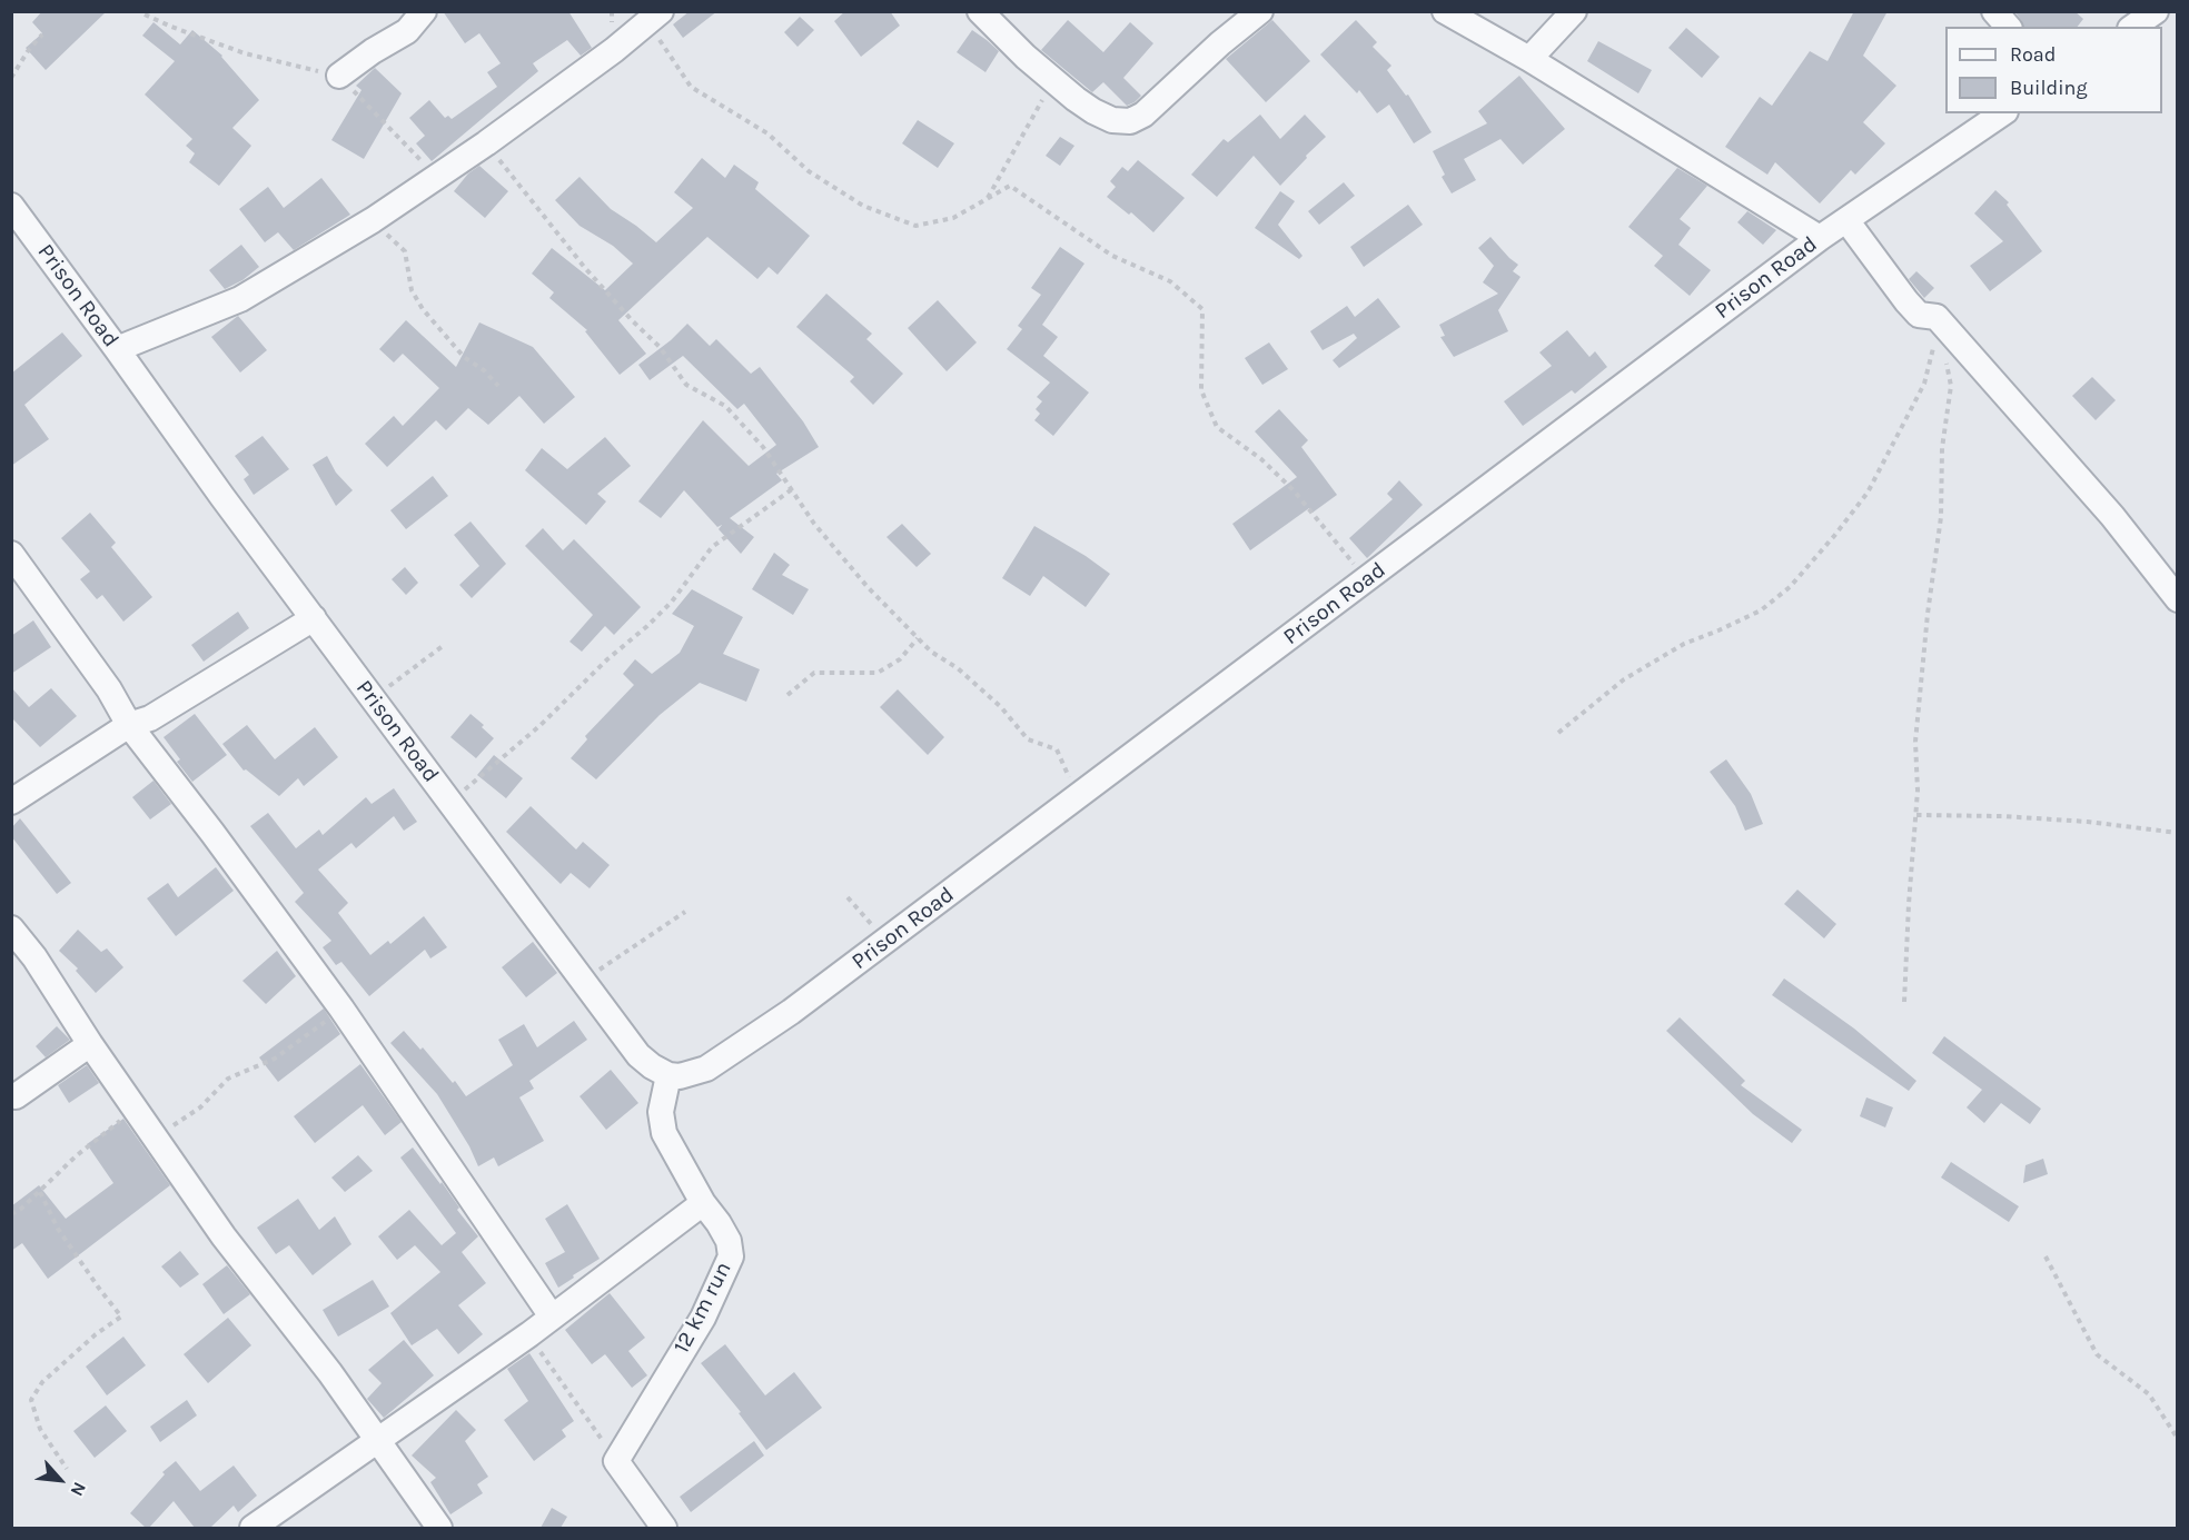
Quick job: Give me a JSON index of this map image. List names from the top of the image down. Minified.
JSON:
{"streets":{"street":["Prison Road","12 km run"]},"crossings":[["Prison Road","12 km run"]],"legend":["Road","Building"],"north":"bottom right"}
